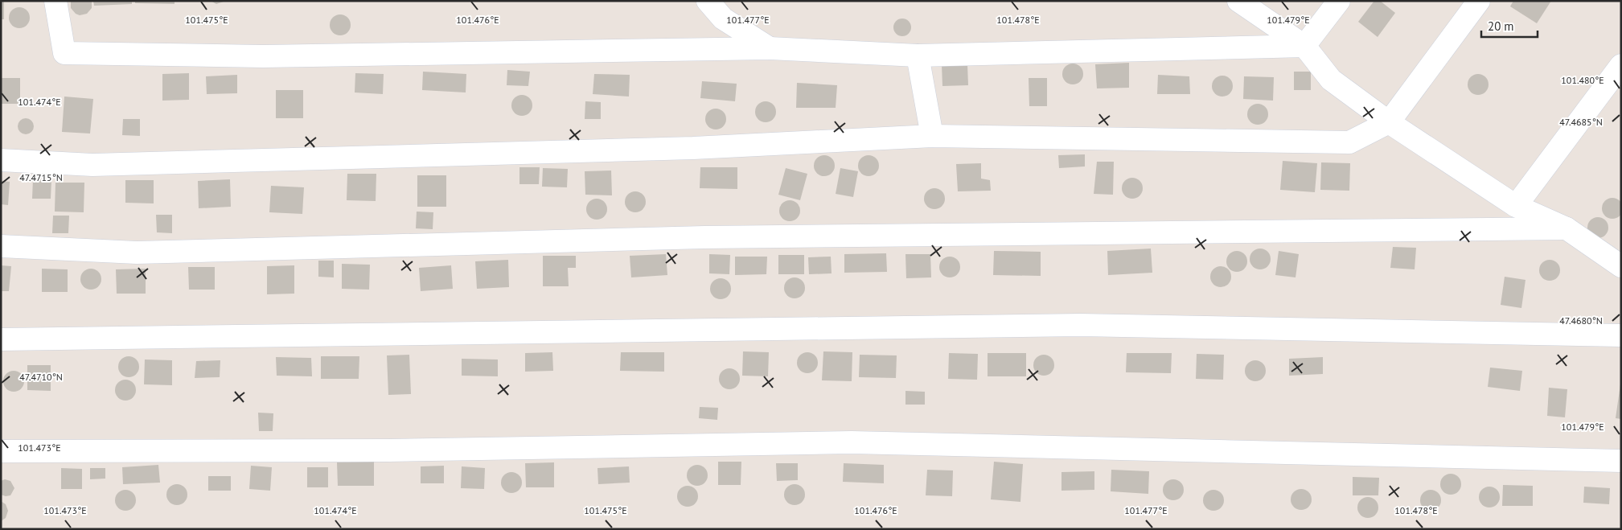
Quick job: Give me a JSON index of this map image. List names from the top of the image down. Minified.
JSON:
{"scale_bar":"20 m","coordinates":["101.475°E","101.476°E","101.477°E","101.478°E","101.479°E","101.480°E","101.474°E","47.4685°N","47.4715°N","47.4680°N","47.4710°N","101.473°E"]}
